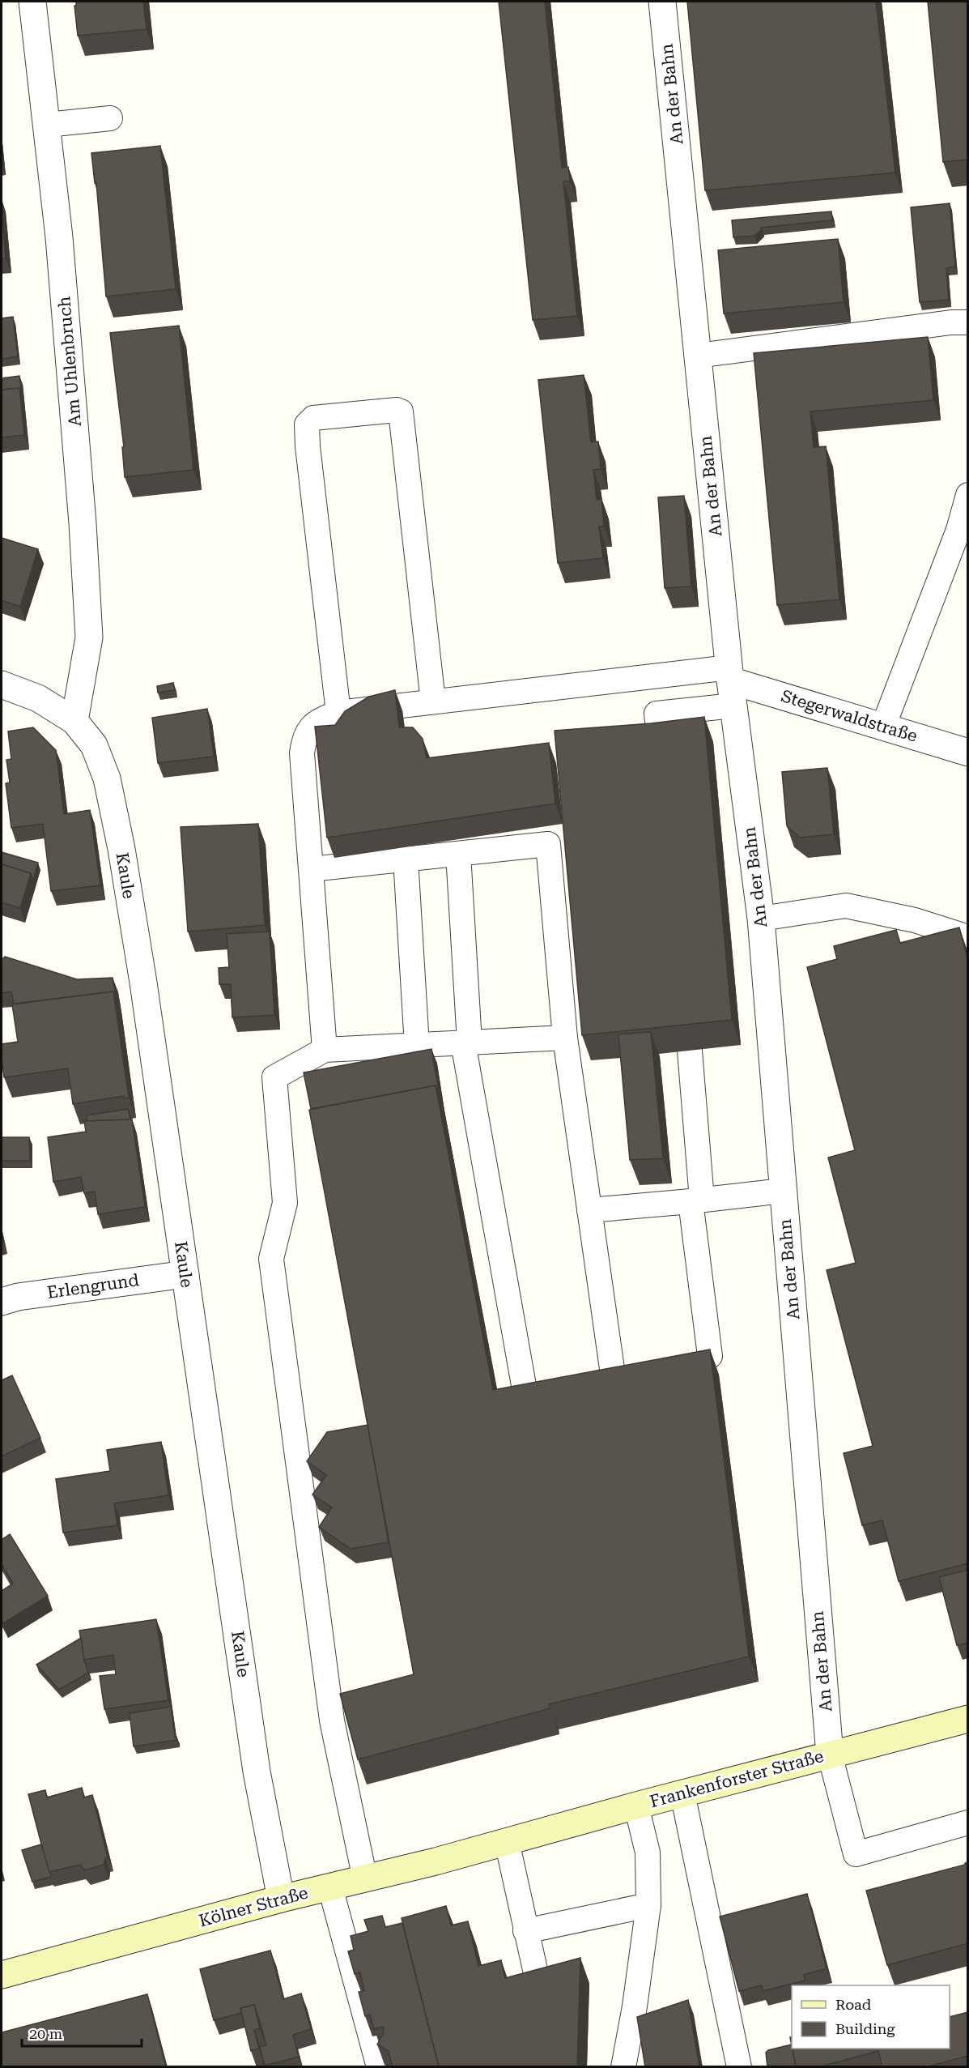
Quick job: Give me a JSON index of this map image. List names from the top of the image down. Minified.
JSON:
{"streets":{"main road":["Frankenforster Straße","Kölner Straße"],"street":["An der Bahn","Am Uhlenbruch","Stegerwaldstraße","Kaule","Erlengrund"]},"crossings":[["An der Bahn","Stegerwaldstraße"],["An der Bahn","Frankenforster Straße"],["Am Uhlenbruch","Kaule"],["Kaule","Erlengrund"],["Kaule","Kölner Straße"],["Frankenforster Straße","Kölner Straße"]],"legend":["Road","Building"],"scale_bar":"20 m"}
